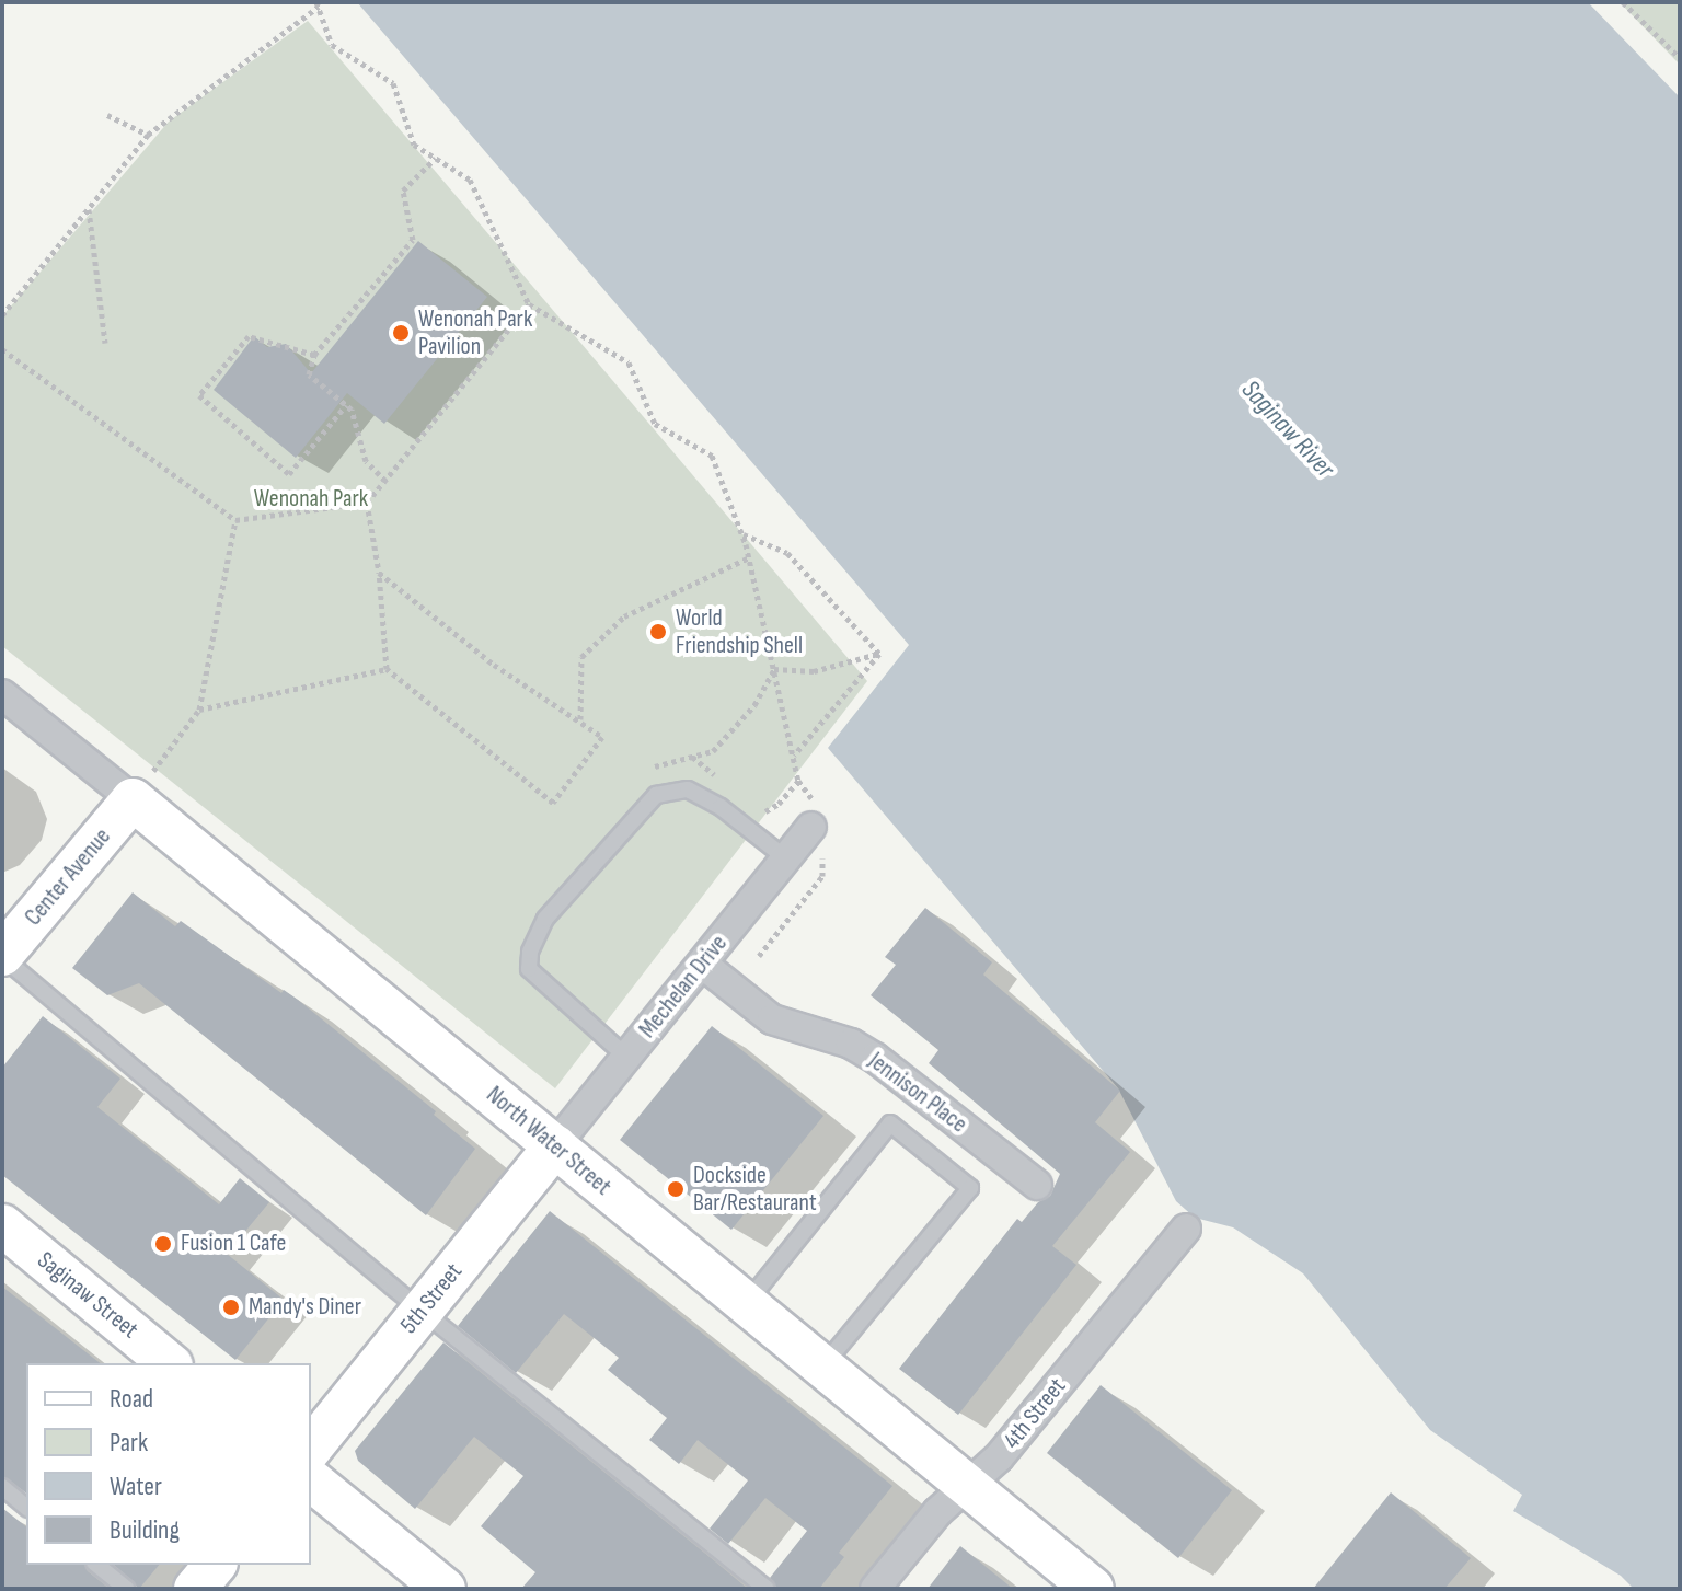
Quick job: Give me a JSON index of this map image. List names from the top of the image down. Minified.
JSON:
{"streets":{"street":["Center Avenue","Mechelan Drive","Jennison Place","North Water Street","Saginaw Street","5th Street","4th Street"]},"crossings":[["Center Avenue","North Water Street"],["Mechelan Drive","Jennison Place"],["Mechelan Drive","North Water Street"],["Mechelan Drive","5th Street"],["North Water Street","5th Street"],["North Water Street","4th Street"]],"water":["Saginaw River"],"parks":["Wenonah Park"],"places":["Wenonah Park Pavilion","World Friendship Shell","Dockside Bar/Restaurant","Fusion 1 Cafe","Mandy's Diner"],"legend":["Road","Park","Water","Building"]}
